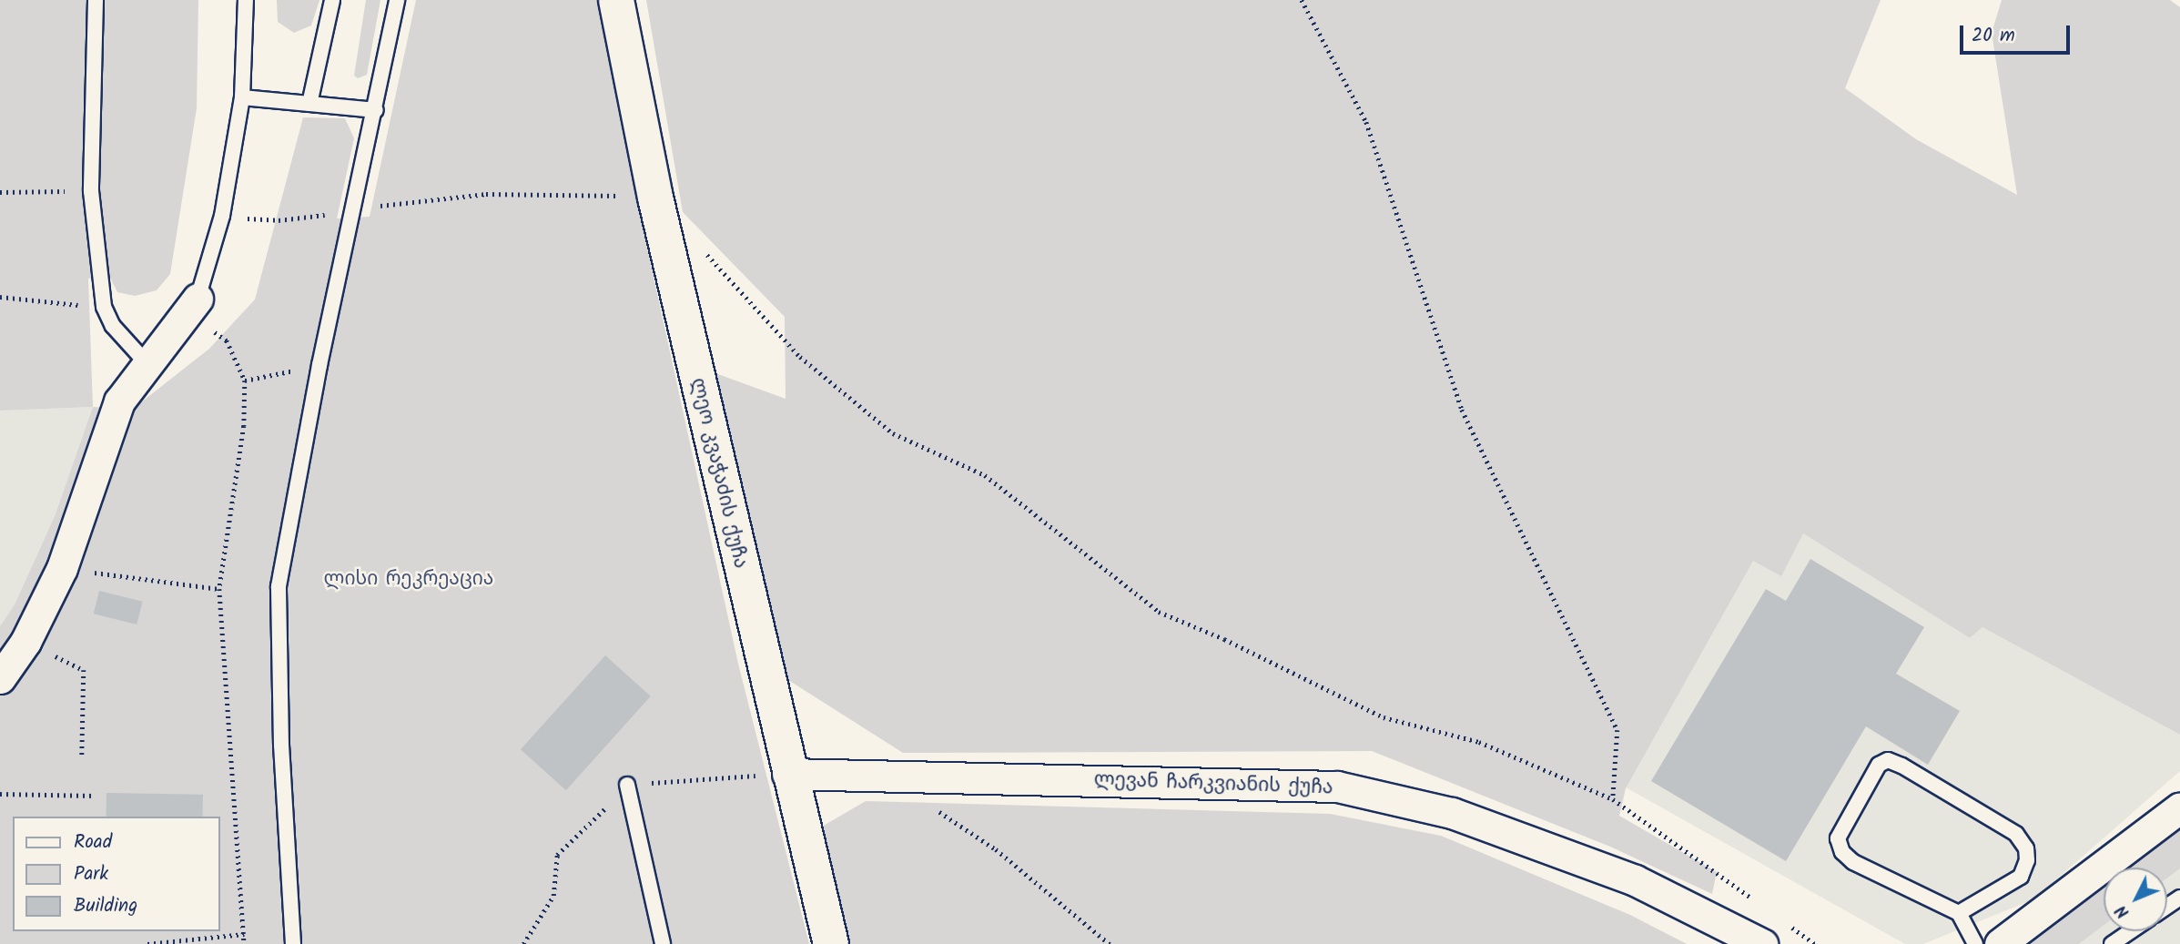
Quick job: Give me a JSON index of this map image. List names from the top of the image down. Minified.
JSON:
{"streets":{"main road":["ლეო კვაჭაძის ქუჩა"],"street":["ლევან ჩარკვიანის ქუჩა"]},"crossings":[["ლეო კვაჭაძის ქუჩა","ლევან ჩარკვიანის ქუჩა"]],"parks":["ლისი რეკრეაცია"],"legend":["Road","Park","Building"],"scale_bar":"20 m","north":"bottom left"}
